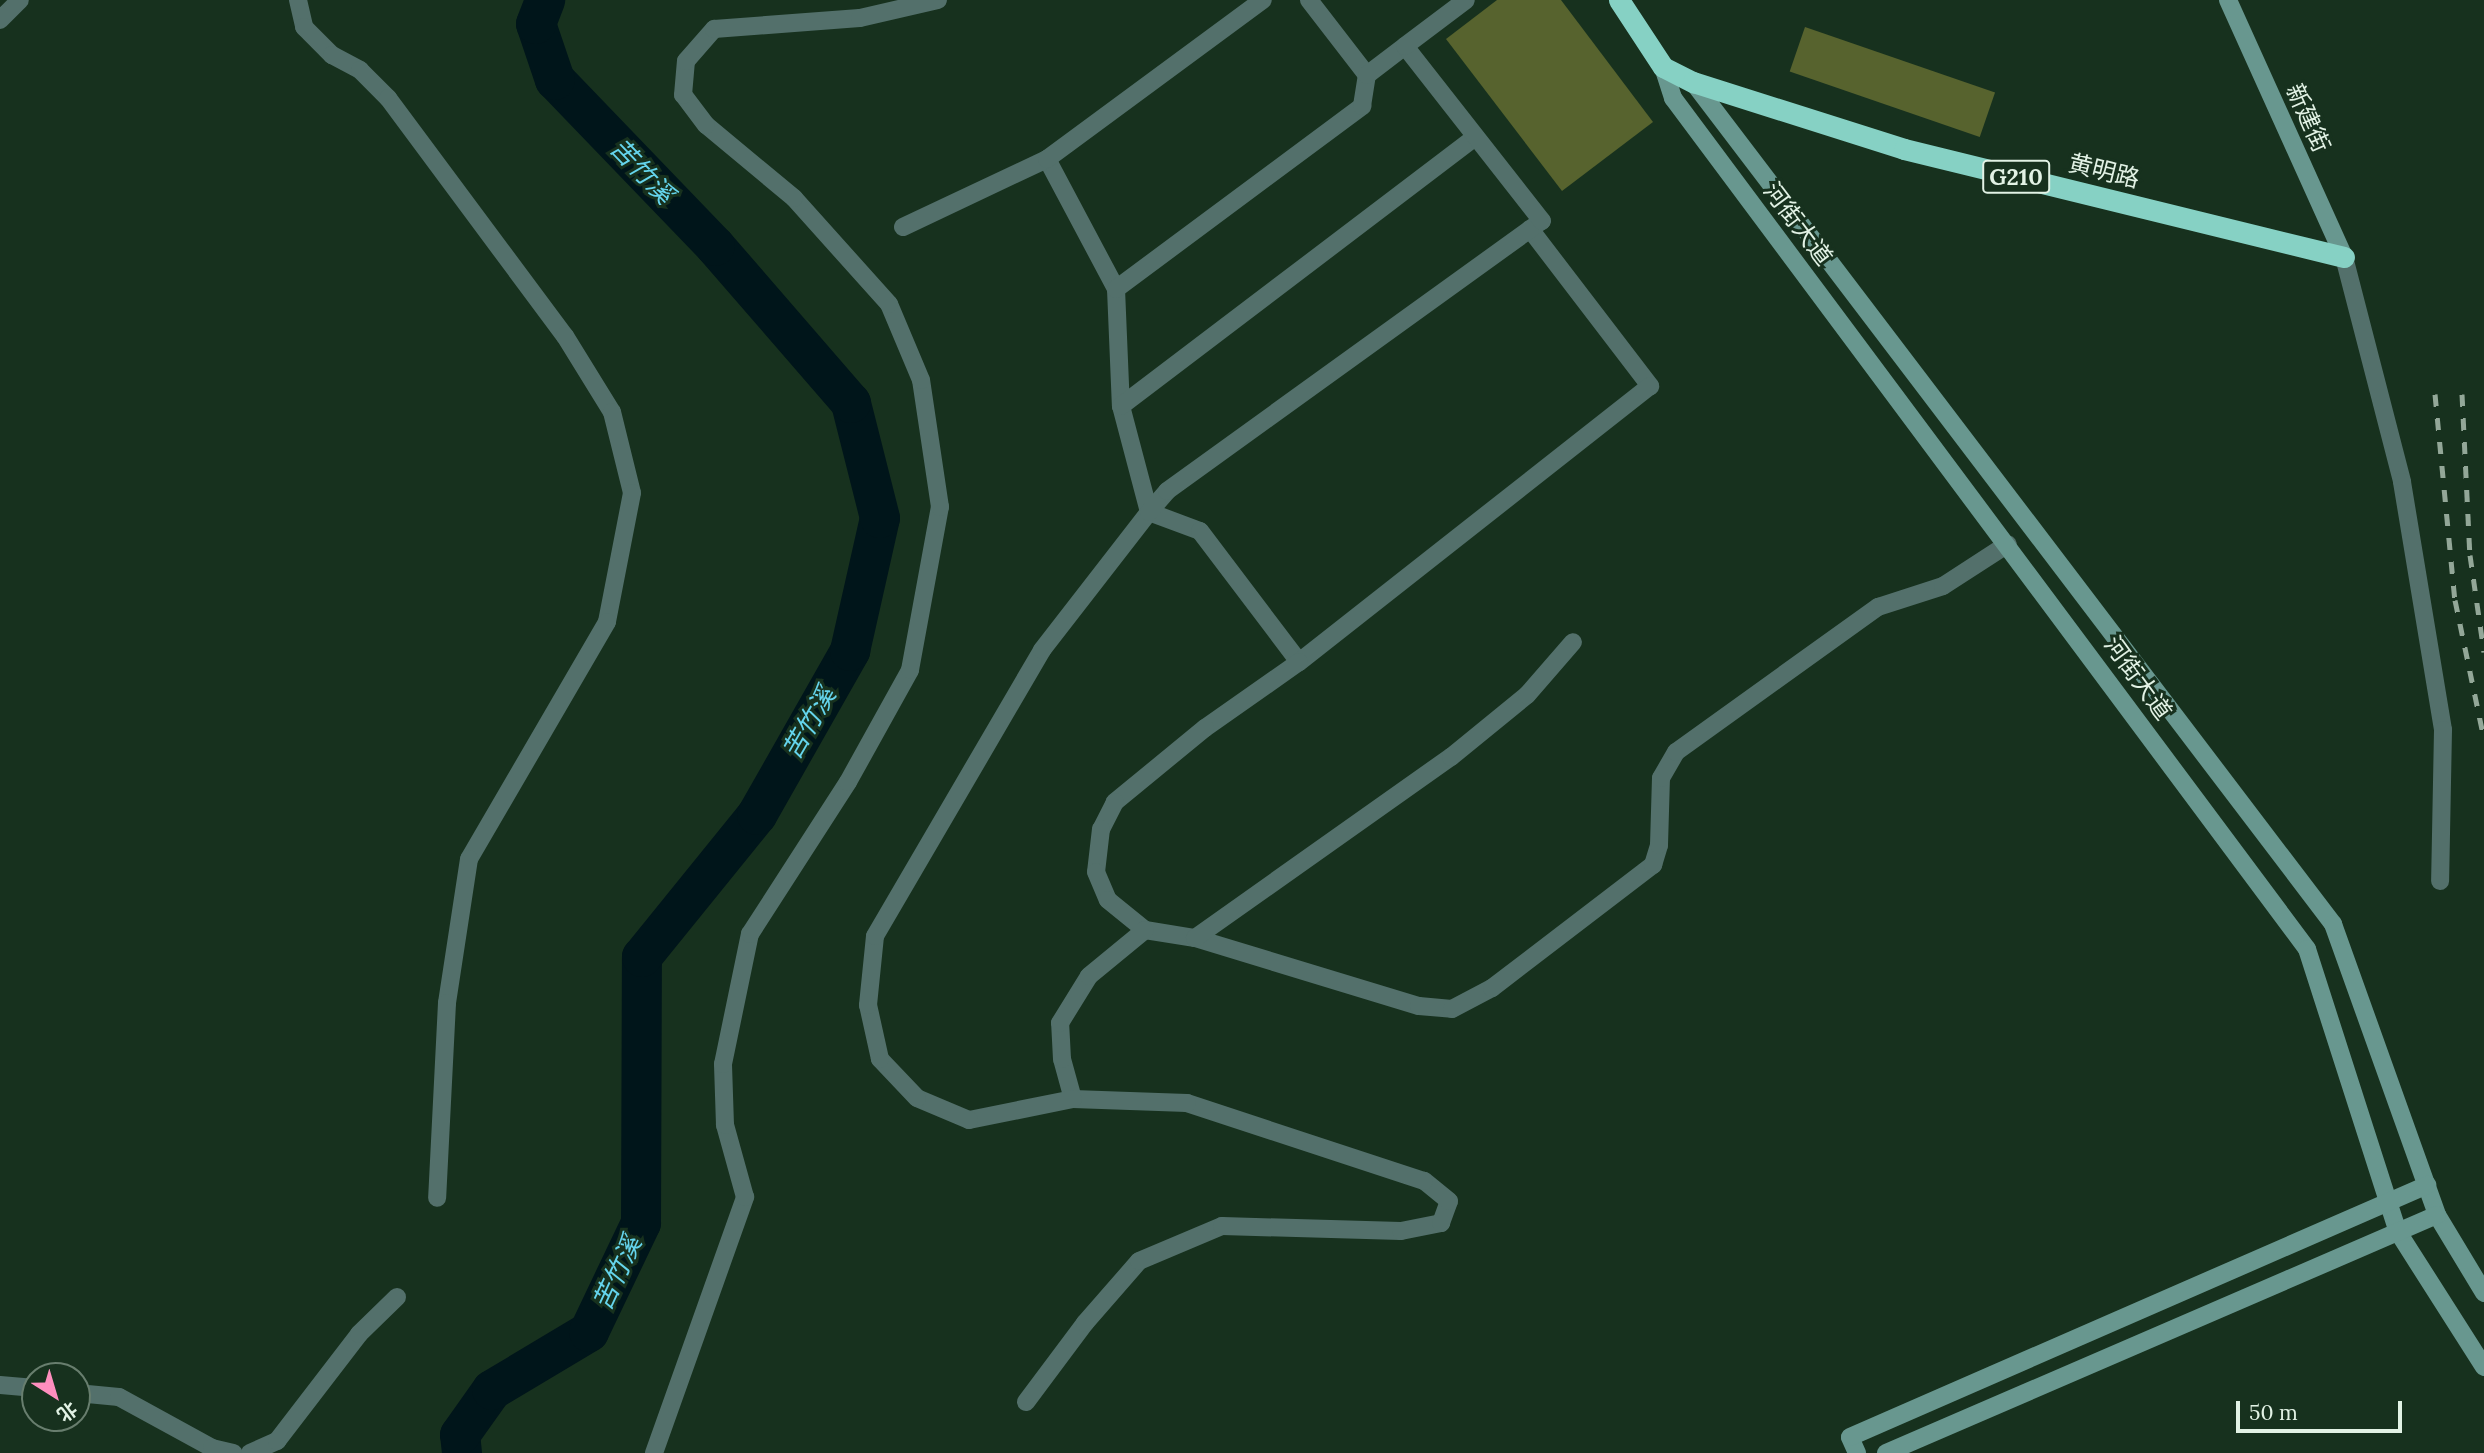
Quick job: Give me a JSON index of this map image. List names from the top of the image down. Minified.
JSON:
{"streets":{"highway":["黄明路","G210"],"main road":["新建街","河街大道"]},"crossings":[["新建街","黄明路"],["黄明路","G210"],["黄明路","河街大道"],["G210","河街大道"]],"water":["苦竹溪"],"scale_bar":"50 m","north":"bottom right"}
